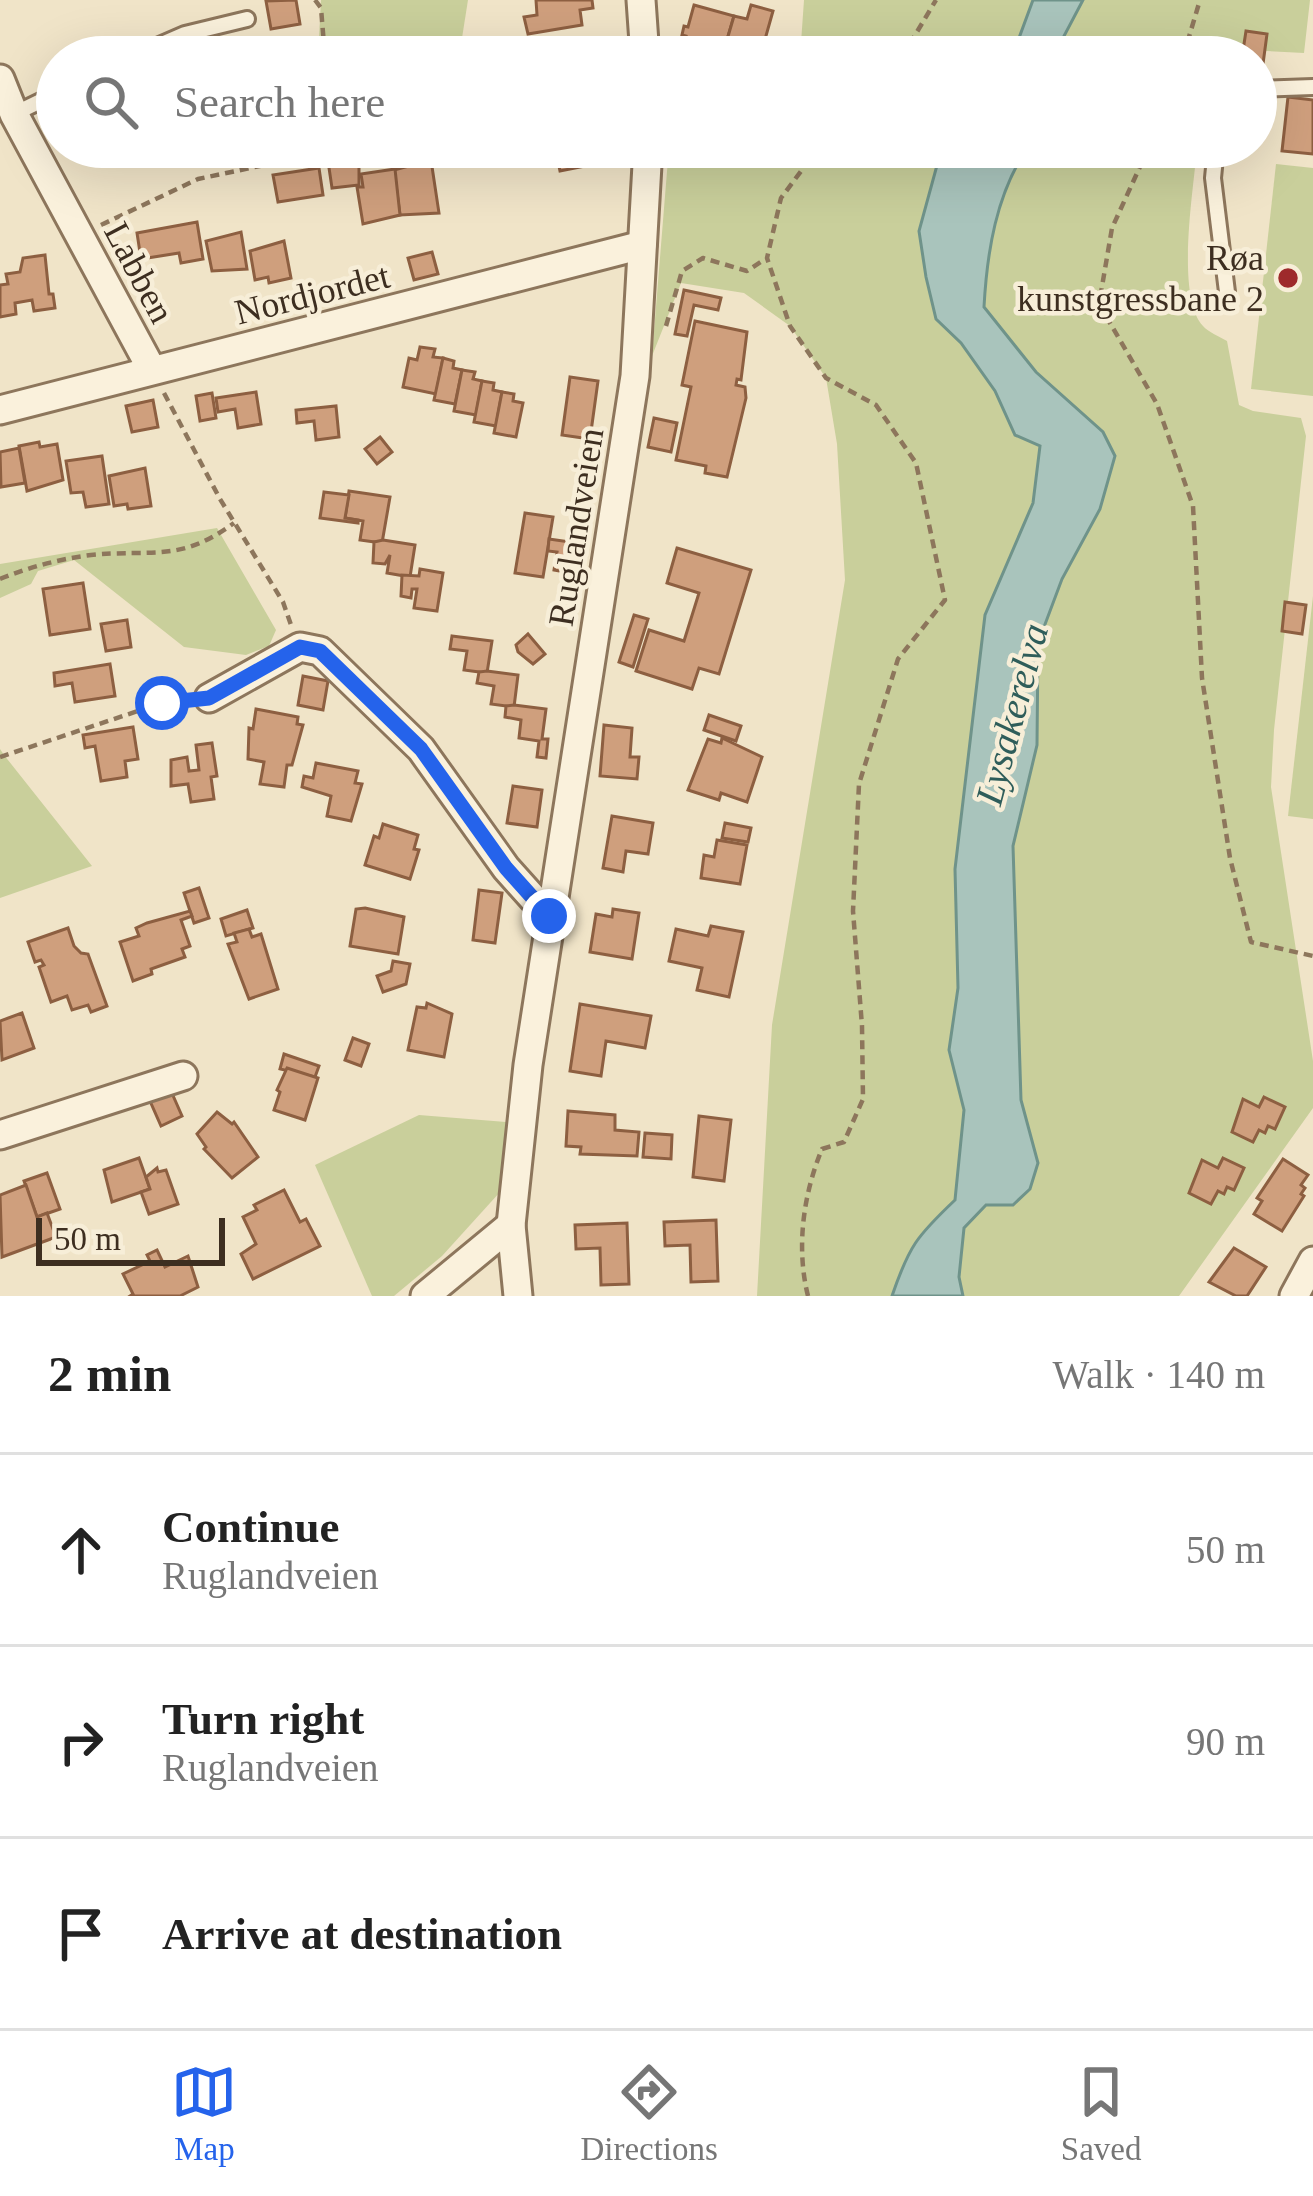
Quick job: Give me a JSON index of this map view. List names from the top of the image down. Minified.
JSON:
{"streets":{"street":["Labben","Nordjordet","Ruglandveien"]},"crossings":[["Labben","Nordjordet"],["Nordjordet","Ruglandveien"]],"water":["Lysakerelva"],"places":["Røa kunstgressbane 2"],"scale_bar":"50 m","page":{"search":"Search here","scale":"50 m","heading":["2 min","Walk · 140 m"],"list":[["Continue","Ruglandveien","50 m"],["Turn right","Ruglandveien","90 m"],"Arrive at destination"],"nav":["Map","Directions","Saved"]}}
